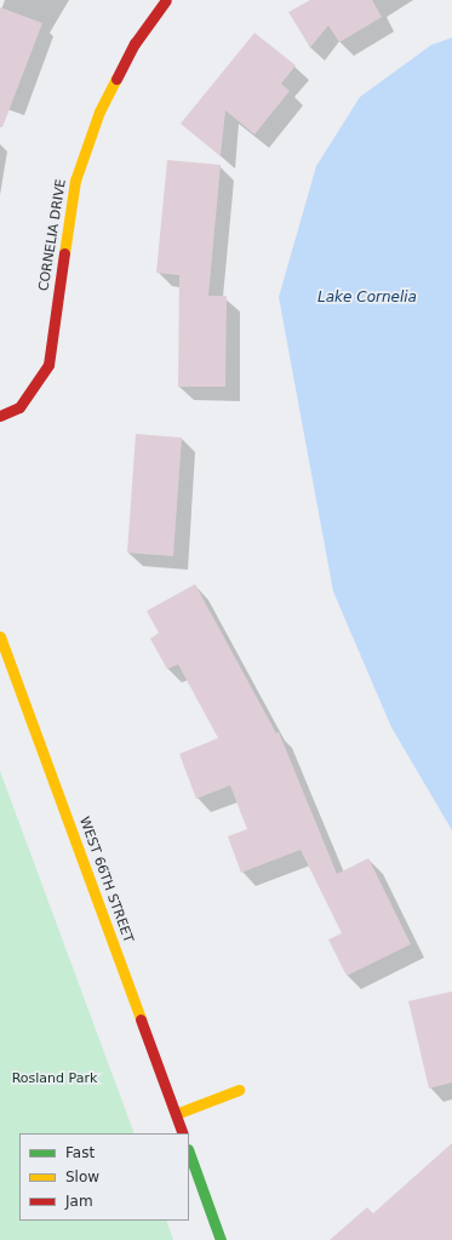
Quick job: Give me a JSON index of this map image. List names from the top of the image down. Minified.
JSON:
{"streets":{"street":["CORNELIA DRIVE","WEST 66TH STREET"]},"water":["Lake Cornelia"],"parks":["Rosland Park"],"legend":["Fast","Slow","Jam"]}
